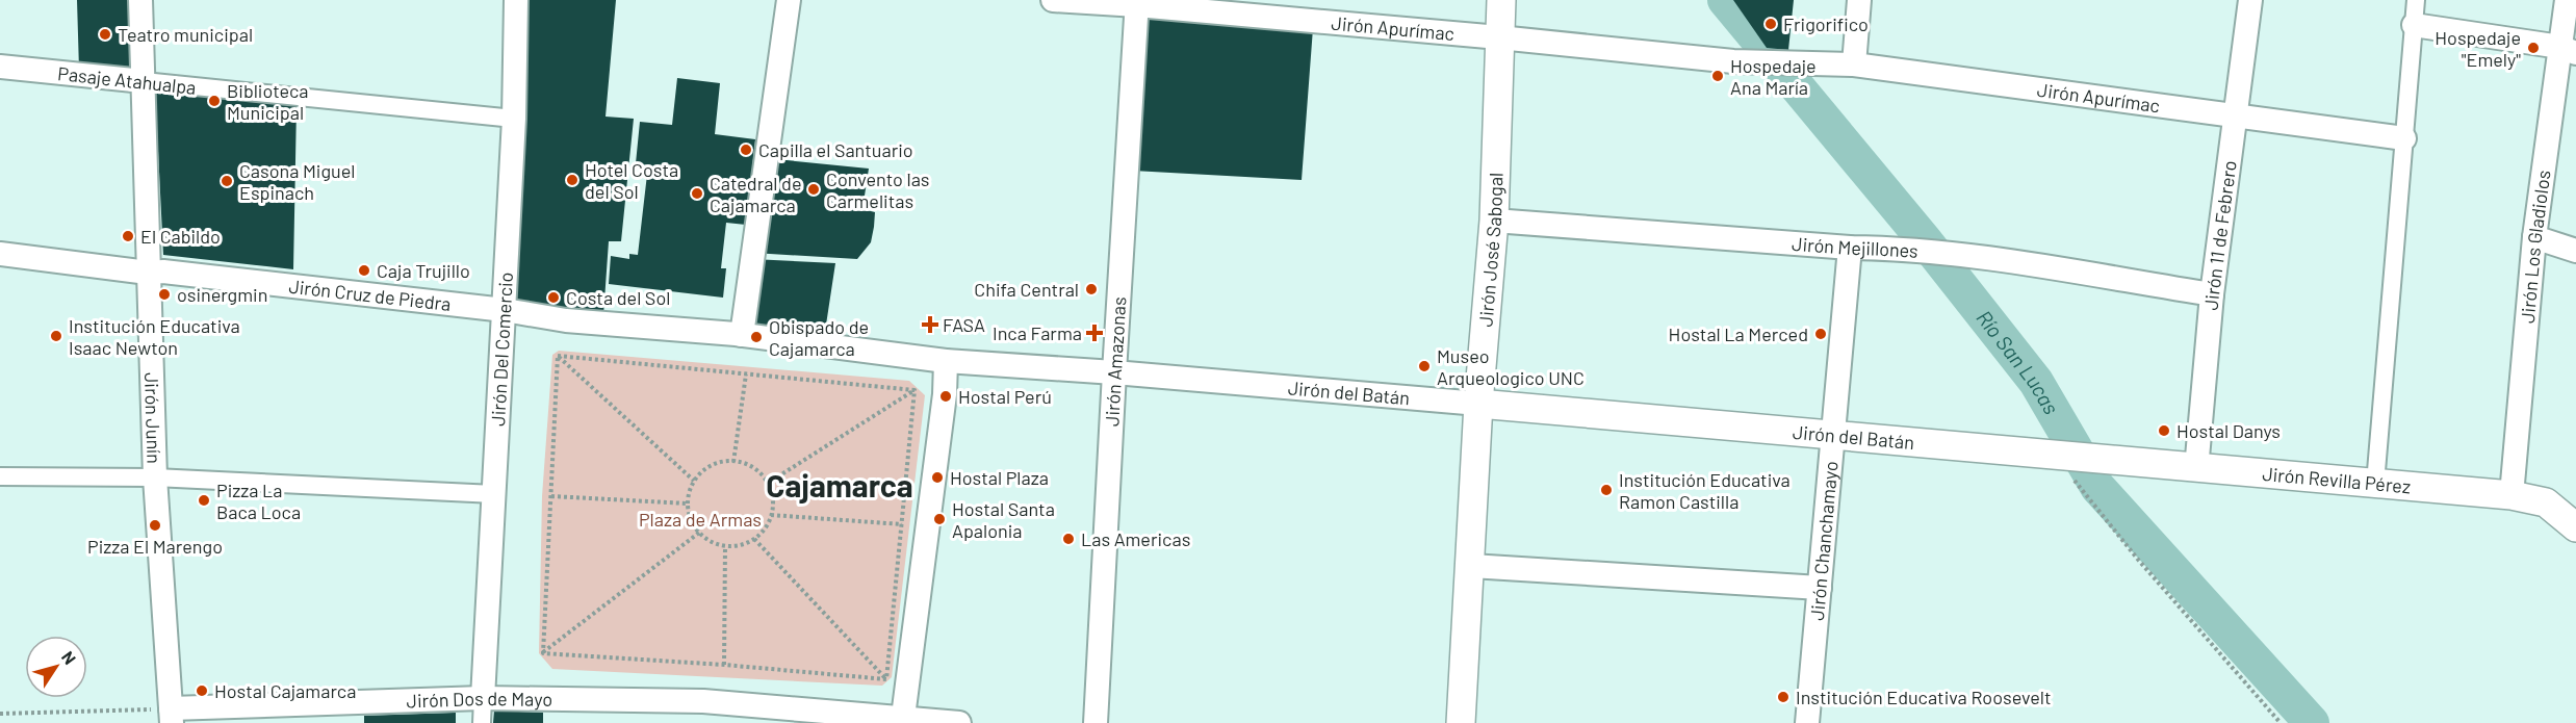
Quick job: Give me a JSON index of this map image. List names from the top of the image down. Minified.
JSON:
{"streets":{"street":["Jirón Apurímac","Pasaje Atahualpa","Jirón 11 de Febrero","Jirón Mejillones","Jirón Los Gladiolos","Jirón José Sabogal","Jirón Cruz de Piedra","Jirón Del Comercio","Jirón Amazonas","Jirón del Batán","Jirón Junín","Jirón Revilla Pérez","Jirón Chanchamayo","Jirón Dos de Mayo"]},"crossings":[["Jirón Apurímac","Jirón 11 de Febrero"],["Jirón Apurímac","Jirón José Sabogal"],["Jirón Apurímac","Jirón Amazonas"],["Pasaje Atahualpa","Jirón Del Comercio"],["Pasaje Atahualpa","Jirón Junín"],["Jirón 11 de Febrero","Jirón Mejillones"],["Jirón 11 de Febrero","Jirón Revilla Pérez"],["Jirón Mejillones","Jirón José Sabogal"],["Jirón Mejillones","Jirón Chanchamayo"],["Jirón Los Gladiolos","Jirón Revilla Pérez"],["Jirón José Sabogal","Jirón del Batán"],["Jirón Cruz de Piedra","Jirón Del Comercio"],["Jirón Cruz de Piedra","Jirón del Batán"],["Jirón Cruz de Piedra","Jirón Junín"],["Jirón Del Comercio","Jirón Dos de Mayo"],["Jirón Amazonas","Jirón del Batán"],["Jirón del Batán","Jirón Revilla Pérez"],["Jirón del Batán","Jirón Chanchamayo"],["Jirón Junín","Jirón Dos de Mayo"]],"districts":["Cajamarca"],"water":["Río San Lucas"],"parks":["Plaza de Armas"],"places":{"other":["Frigorifico","Teatro municipal","Hospedaje \"Emely\"","Hospedaje Ana María","Biblioteca Municipal","Capilla el Santuario","Hotel Costa del Sol","Casona Miguel Espinach","Convento las Carmelitas","Catedral de Cajamarca","El Cabildo","Caja Trujillo","Chifa Central","osinergmin","Costa del Sol","Hostal La Merced","Institución Educativa Isaac Newton","Obispado de Cajamarca","Museo Arqueologico UNC","Hostal Perú","Hostal Danys","Hostal Plaza","Institución Educativa Ramon Castilla","Pizza La Baca Loca","Hostal Santa Apalonia","Pizza El Marengo","Las Americas","Hostal Cajamarca","Institución Educativa Roosevelt"],"health":["FASA","Inca Farma"]},"north":"top right"}
